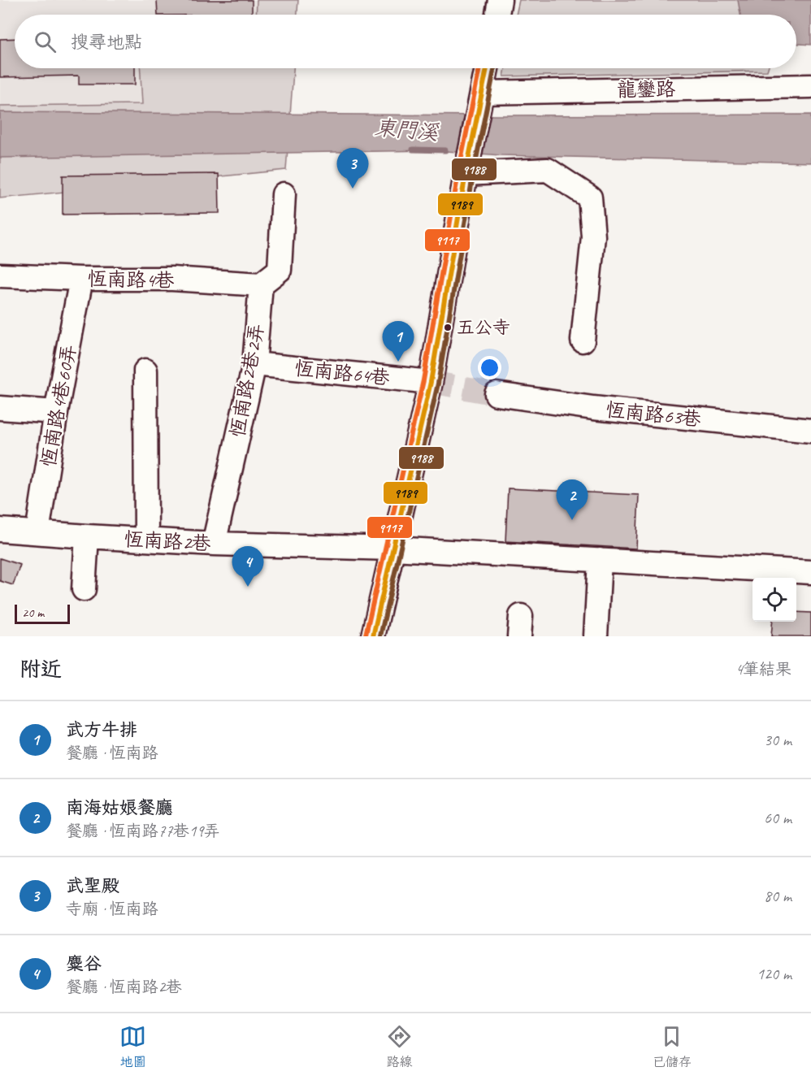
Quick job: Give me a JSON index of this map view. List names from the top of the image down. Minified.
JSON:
{"streets":{"street":["龍鑾路","恆南路4巷","恆南路64巷","恆南路2巷2弄","恆南路4巷60弄","恆南路63巷","恆南路2巷"]},"crossings":[["恆南路4巷","恆南路2巷2弄"],["恆南路4巷","恆南路4巷60弄"],["恆南路64巷","恆南路2巷2弄"],["恆南路2巷2弄","恆南路2巷"],["恆南路4巷60弄","恆南路2巷"]],"water":["東門溪"],"places":["五公寺"],"lines":["transit line 9189","transit line 9188","transit line 9117"],"scale_bar":"20 m","page":{"search":"搜尋地點","pins":["3","1","2","4"],"scale":"20 m","heading":["附近","4筆結果"],"list":[{"mark":"1","name":"武方牛排","note":"餐廳 · 恆南路","value":"30 m"},{"mark":"2","name":"南海姑娘餐廳","note":"餐廳 · 恆南路77巷19弄","value":"60 m"},{"mark":"3","name":"武聖殿","note":"寺廟 · 恆南路","value":"80 m"},{"mark":"4","name":"麋谷","note":"餐廳 · 恆南路2巷","value":"120 m"}],"nav":["地圖","路線","已儲存"]}}
